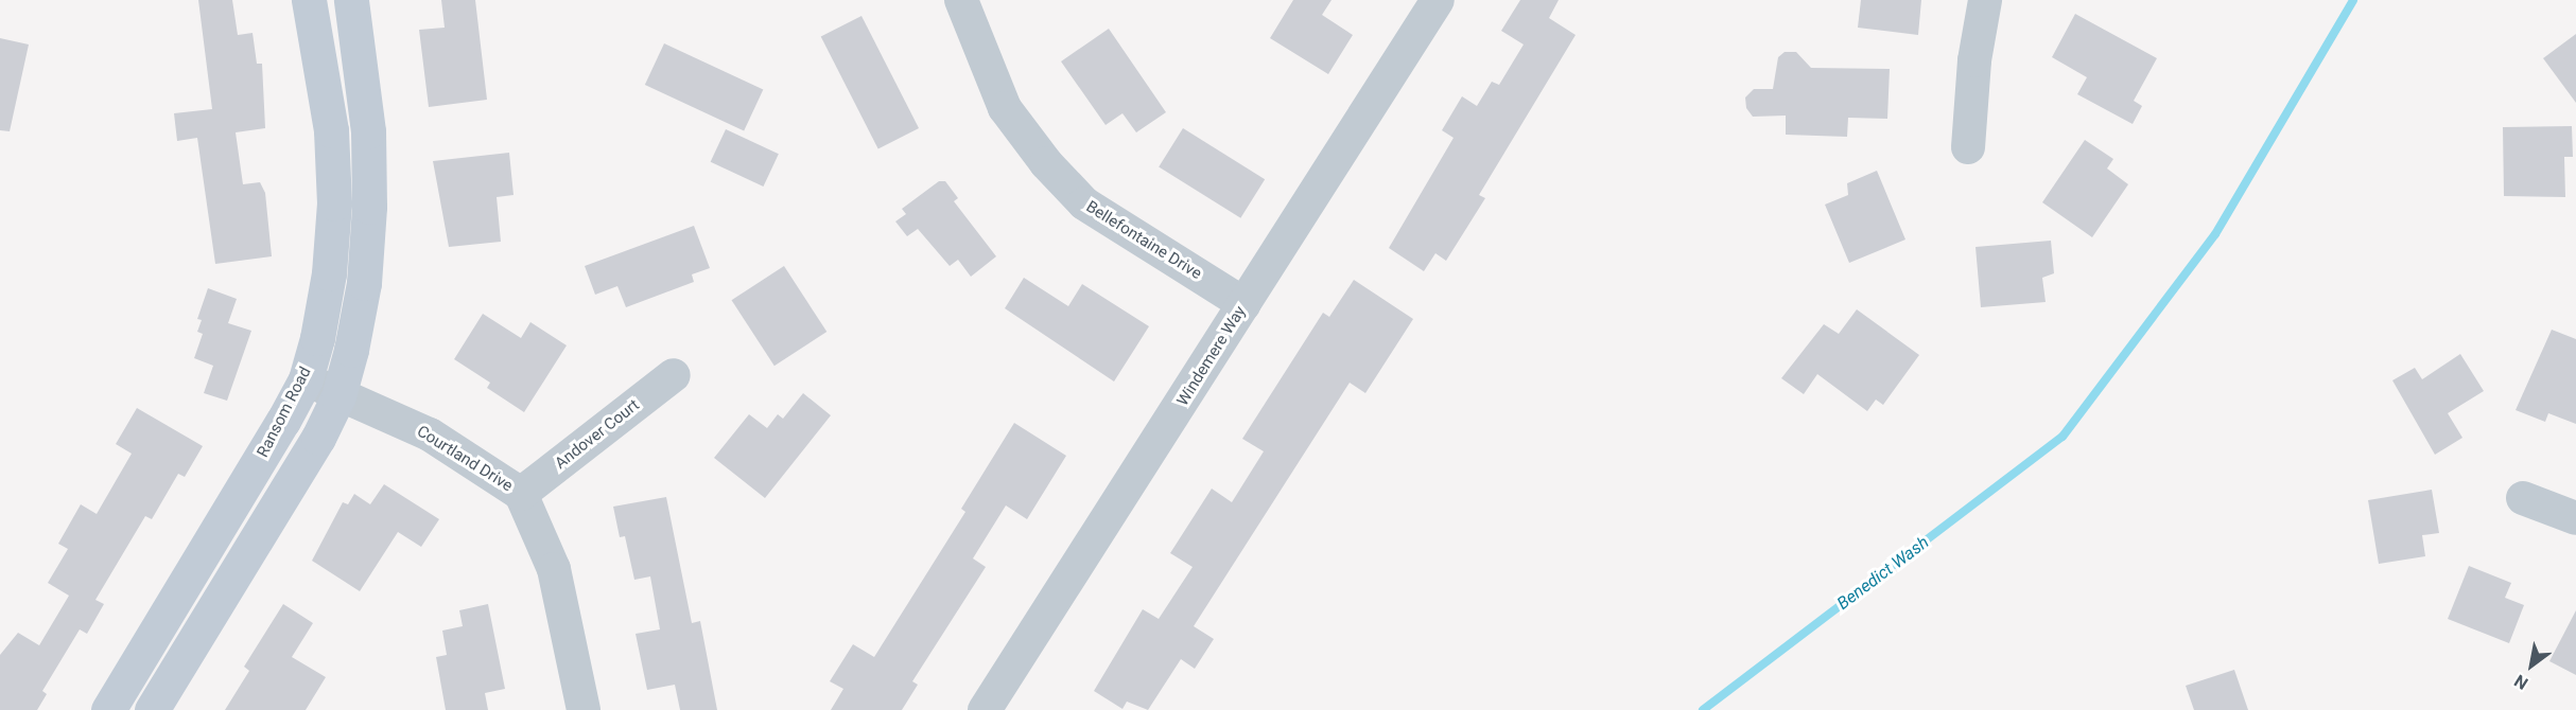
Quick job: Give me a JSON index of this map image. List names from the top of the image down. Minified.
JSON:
{"streets":{"street":["Bellefontaine Drive","Windemere Way","Ransom Road","Andover Court","Courtland Drive"]},"crossings":[["Bellefontaine Drive","Windemere Way"],["Ransom Road","Courtland Drive"],["Andover Court","Courtland Drive"]],"water":["Benedict Wash"],"north":"bottom left"}
